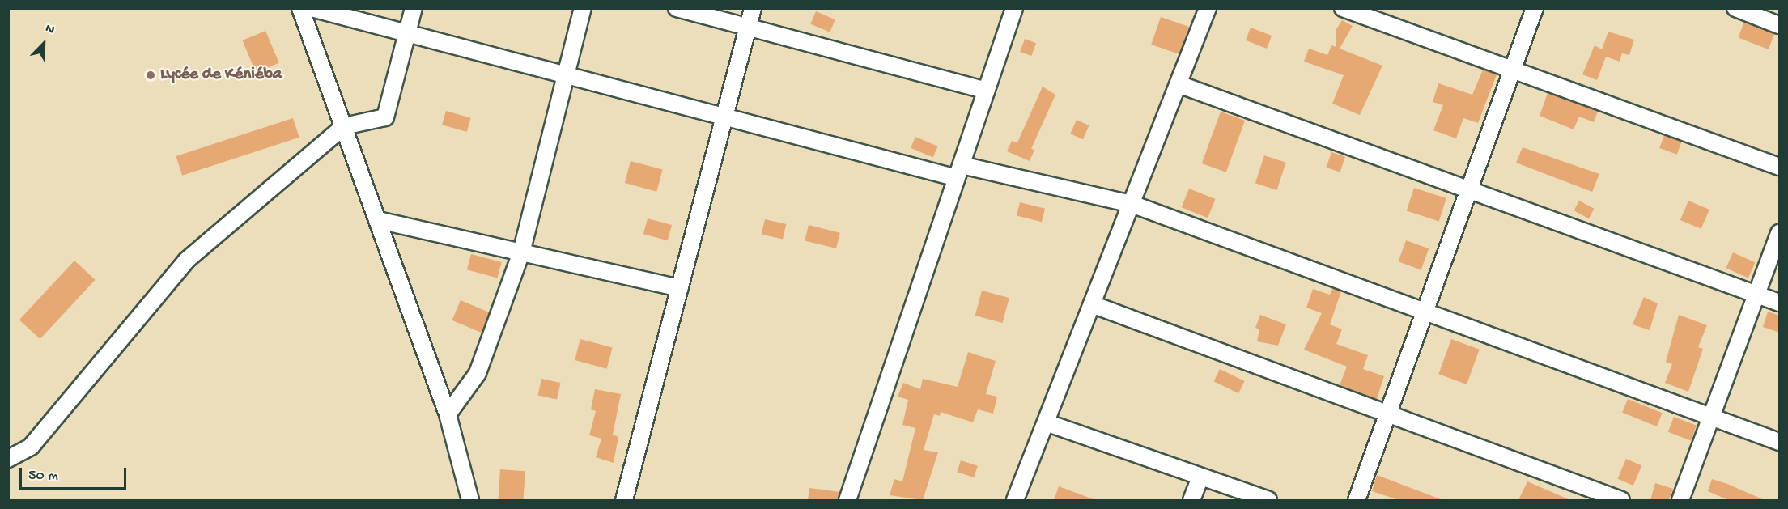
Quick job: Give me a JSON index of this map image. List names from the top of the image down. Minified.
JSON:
{"places":["Lycée de Kéniéba"],"scale_bar":"50 m","north":"top right"}
